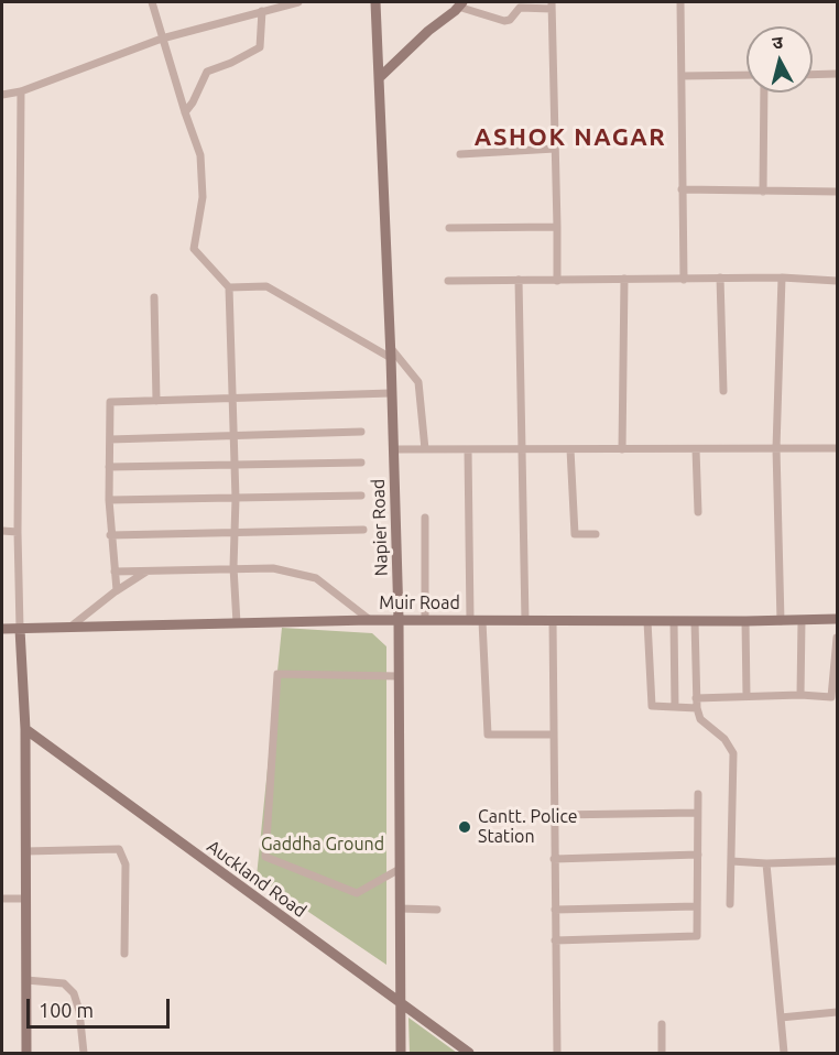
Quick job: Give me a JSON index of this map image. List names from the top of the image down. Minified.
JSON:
{"streets":{"street":["Napier Road","Muir Road","Auckland Road"]},"crossings":[["Napier Road","Muir Road"],["Napier Road","Auckland Road"]],"districts":["ASHOK NAGAR"],"parks":["Gaddha Ground"],"places":["Cantt. Police Station"],"scale_bar":"100 m","north":"top"}
